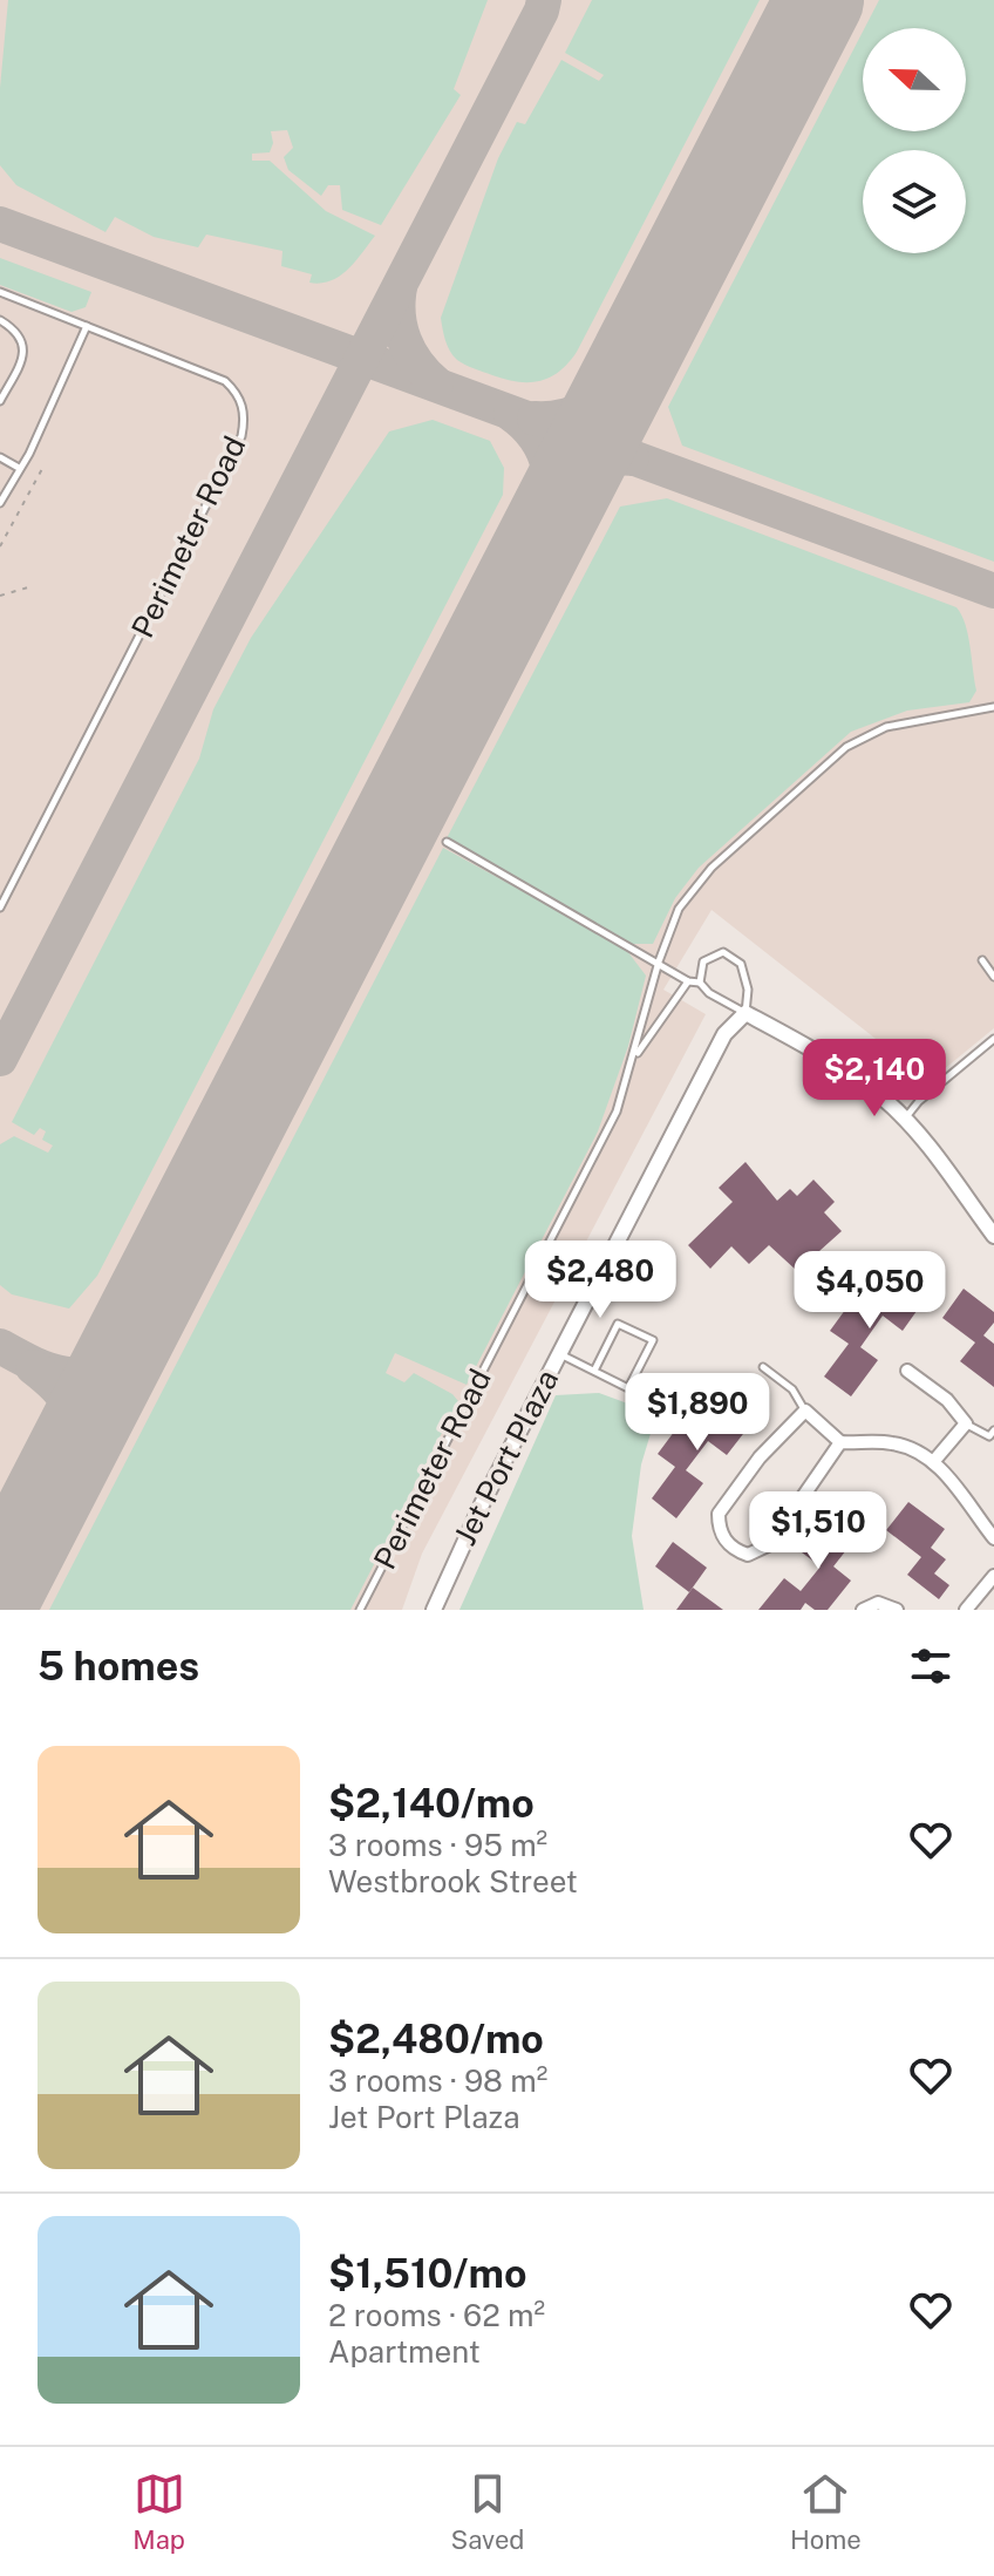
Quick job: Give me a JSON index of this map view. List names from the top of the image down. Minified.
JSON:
{"streets":{"street":["Jet Port Plaza"],"lane":["Perimeter Road"]},"north":"left","page":{"price":["$2,140","$2,480","$4,050","$1,890","$1,510"],"heading":"5 homes","list":[{"name":"$2,140/mo","note":"3 rooms · 95 m² · Westbrook Street"},{"name":"$2,480/mo","note":"3 rooms · 98 m² · Jet Port Plaza"},{"name":"$1,510/mo","note":"2 rooms · 62 m² · Apartment"}],"tabs":["Map","Saved","Home"]}}
